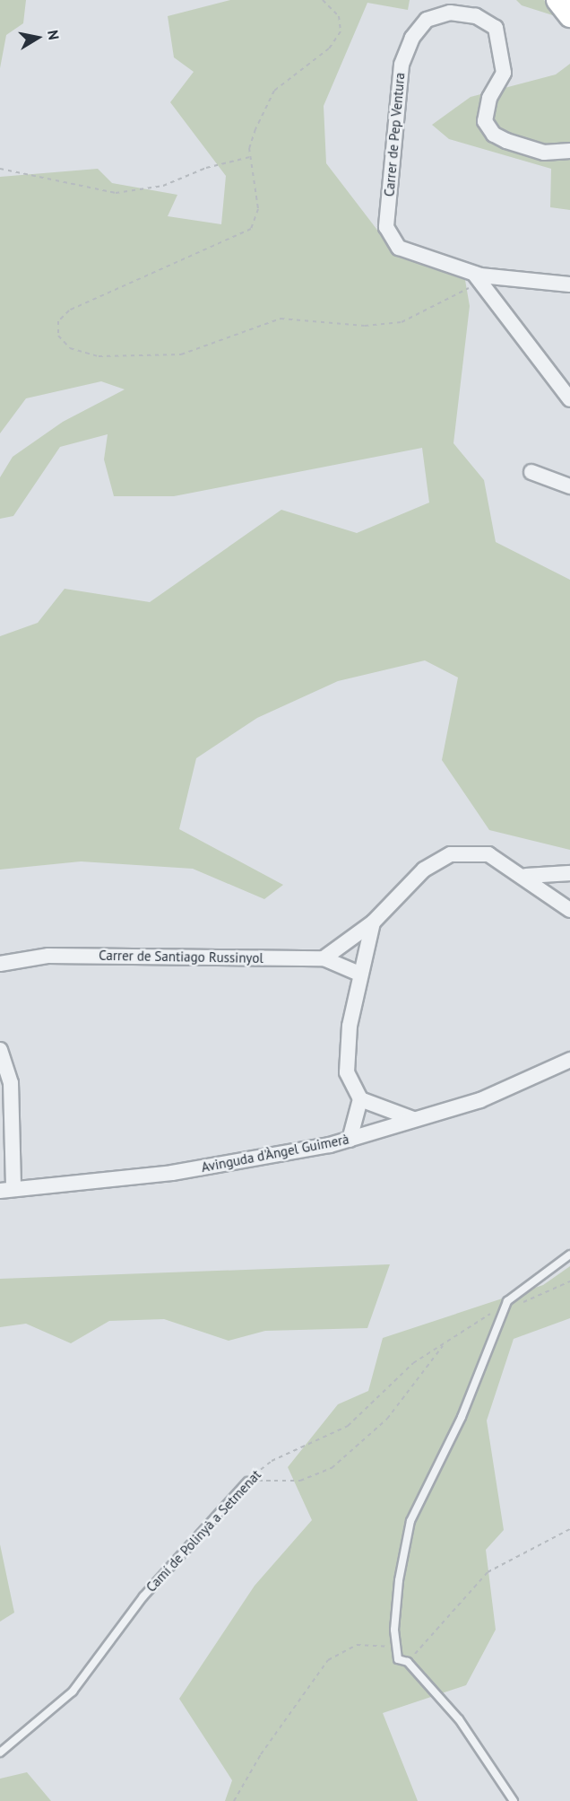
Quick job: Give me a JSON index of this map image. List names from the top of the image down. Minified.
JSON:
{"streets":{"street":["Carrer de Pep Ventura","Carrer de Santiago Russinyol","Avinguda d'Àngel Guimerà"],"lane":["Camí de Polinyà a Setmenat"]},"north":"right"}
